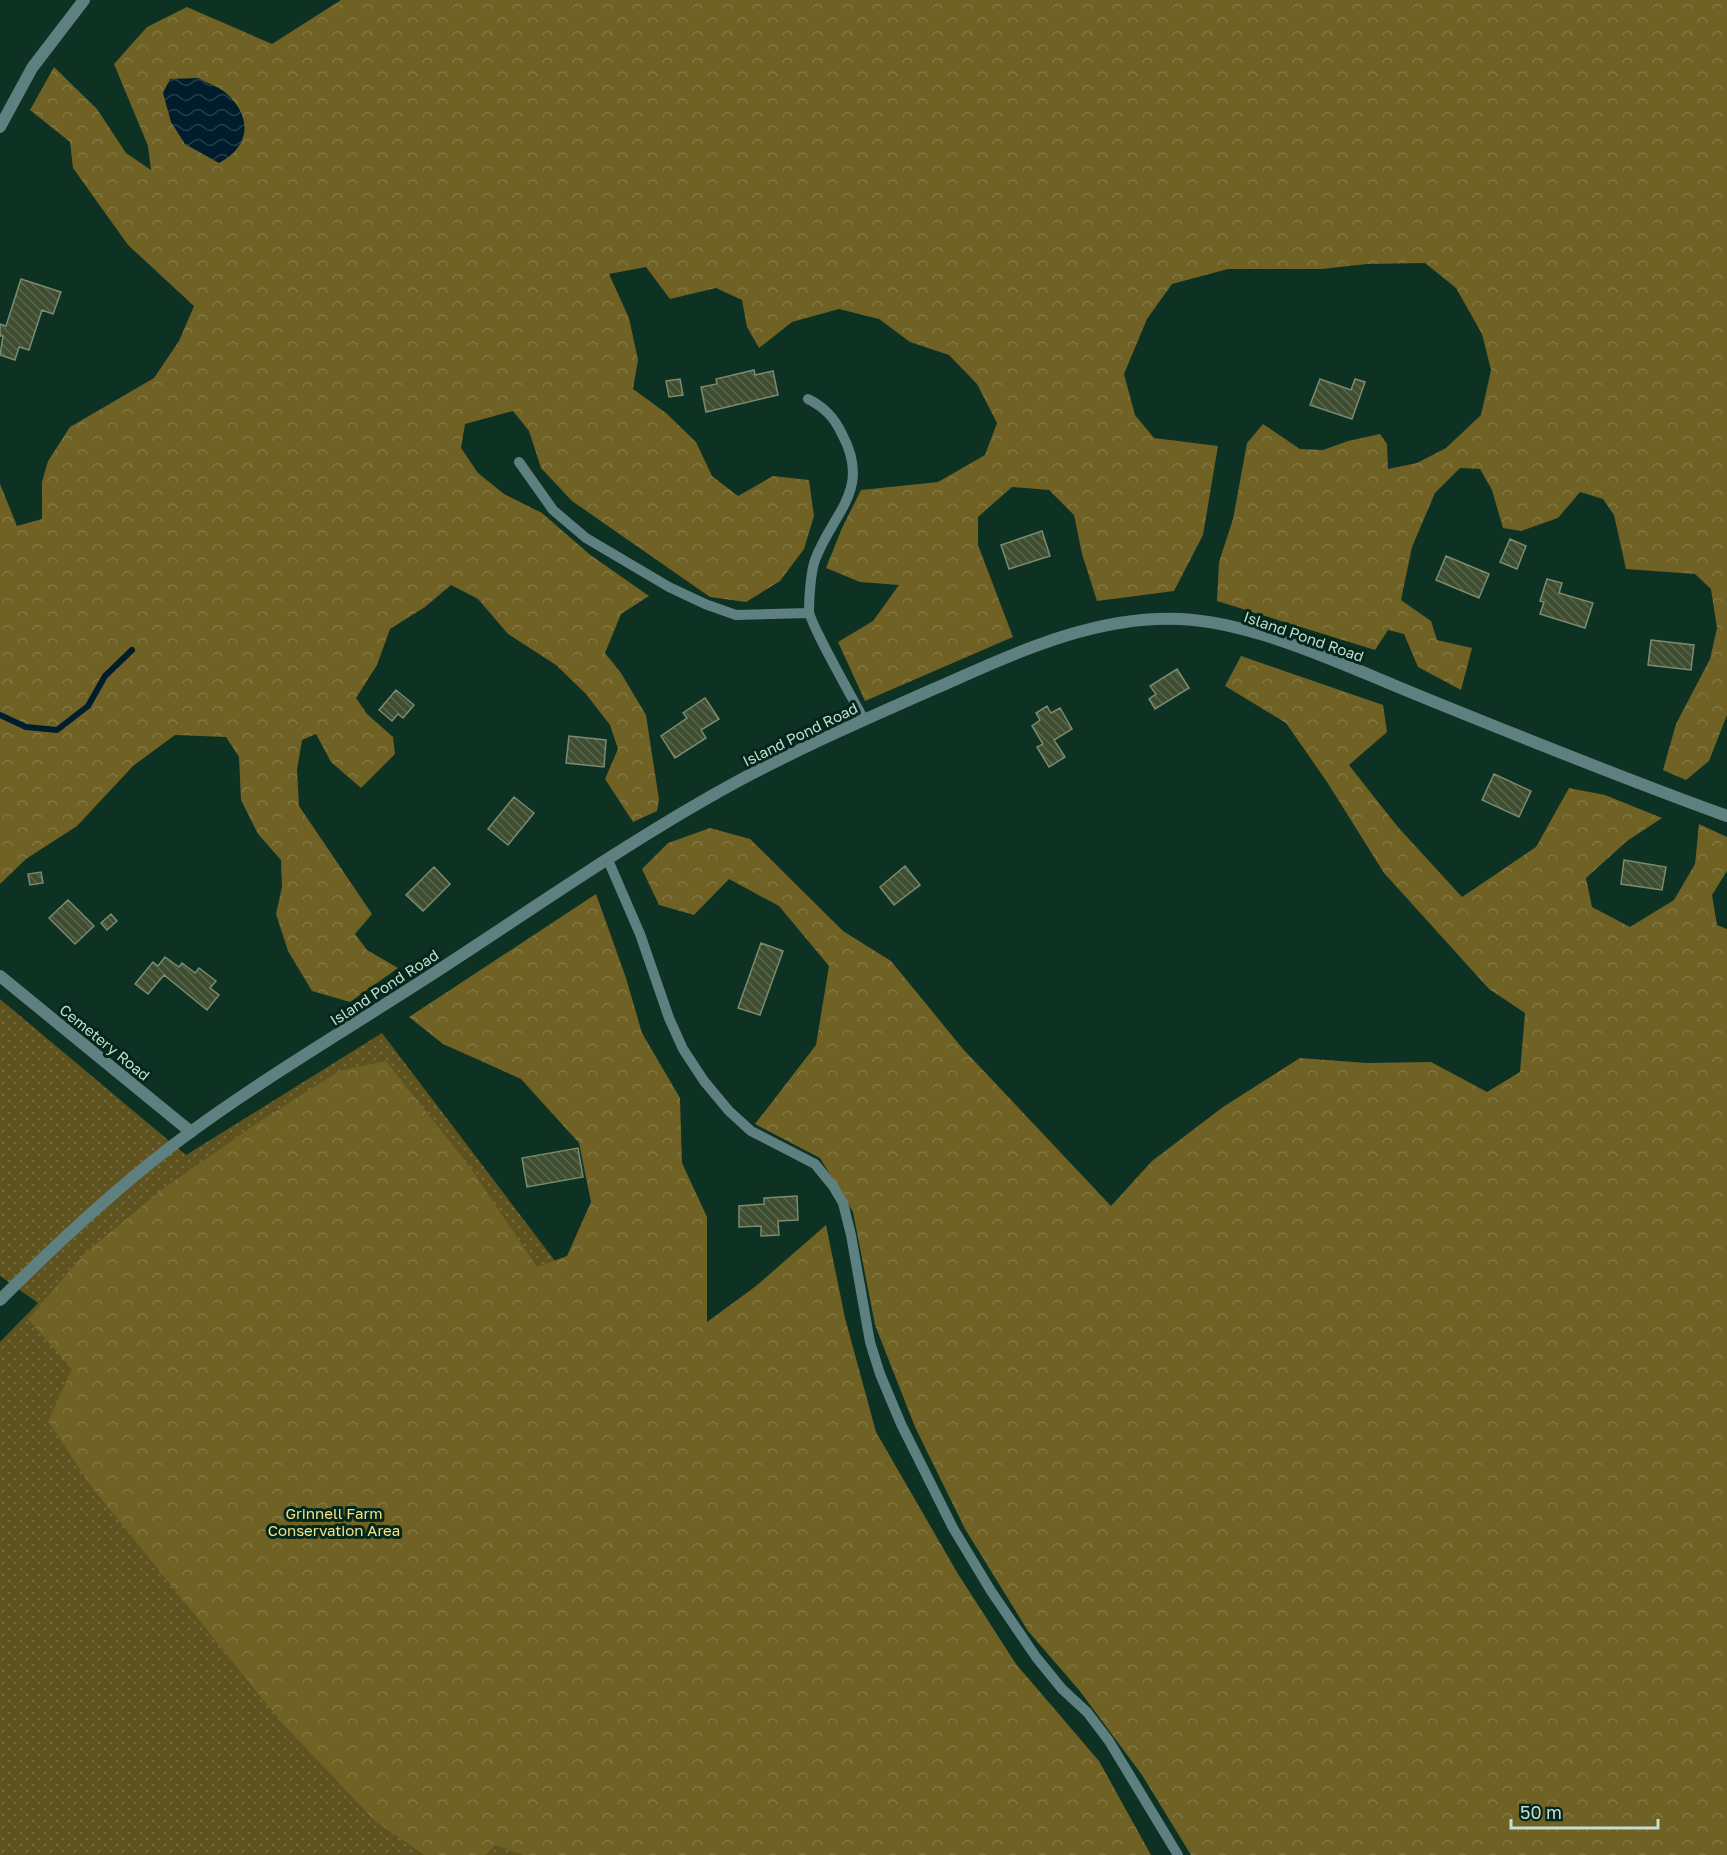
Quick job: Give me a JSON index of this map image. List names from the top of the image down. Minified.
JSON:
{"streets":{"street":["Island Pond Road","Cemetery Road"]},"crossings":[["Island Pond Road","Cemetery Road"]],"parks":["Grinnell Farm Conservation Area"],"scale_bar":"50 m"}
